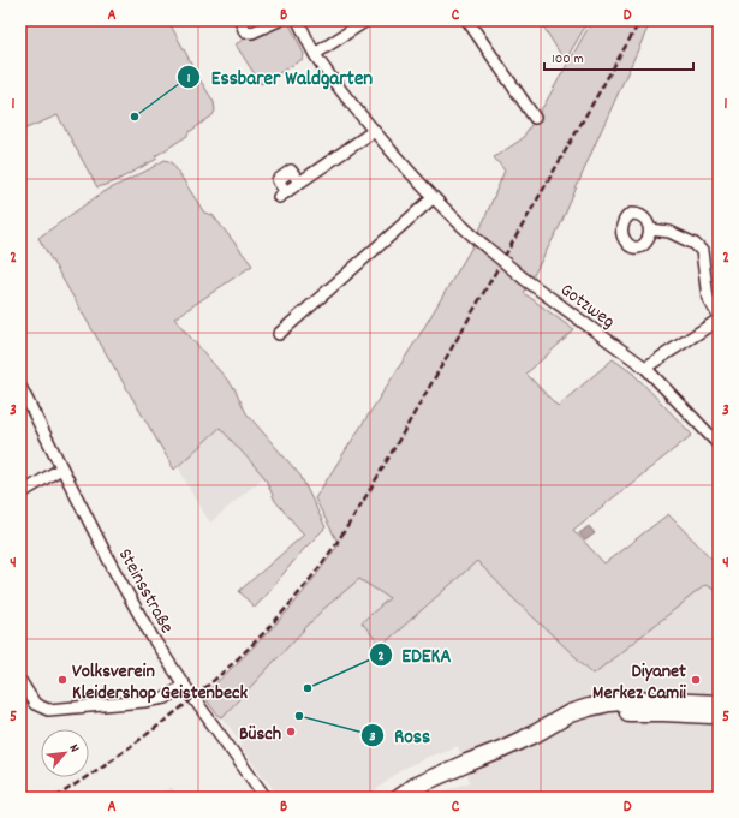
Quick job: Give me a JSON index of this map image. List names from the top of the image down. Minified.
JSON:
{"streets":{"street":["Gotzweg","Steinsstraße"]},"places":["Essbarer Waldgarten","Volksverein Kleidershop Geistenbeck","Diyanet Merkez Camii","EDEKA","Ross","Büsch"],"scale_bar":"100 m","north":"top right","grid":{"columns":["A","B","C","D"],"rows":["1","2","3","4","5"]}}
